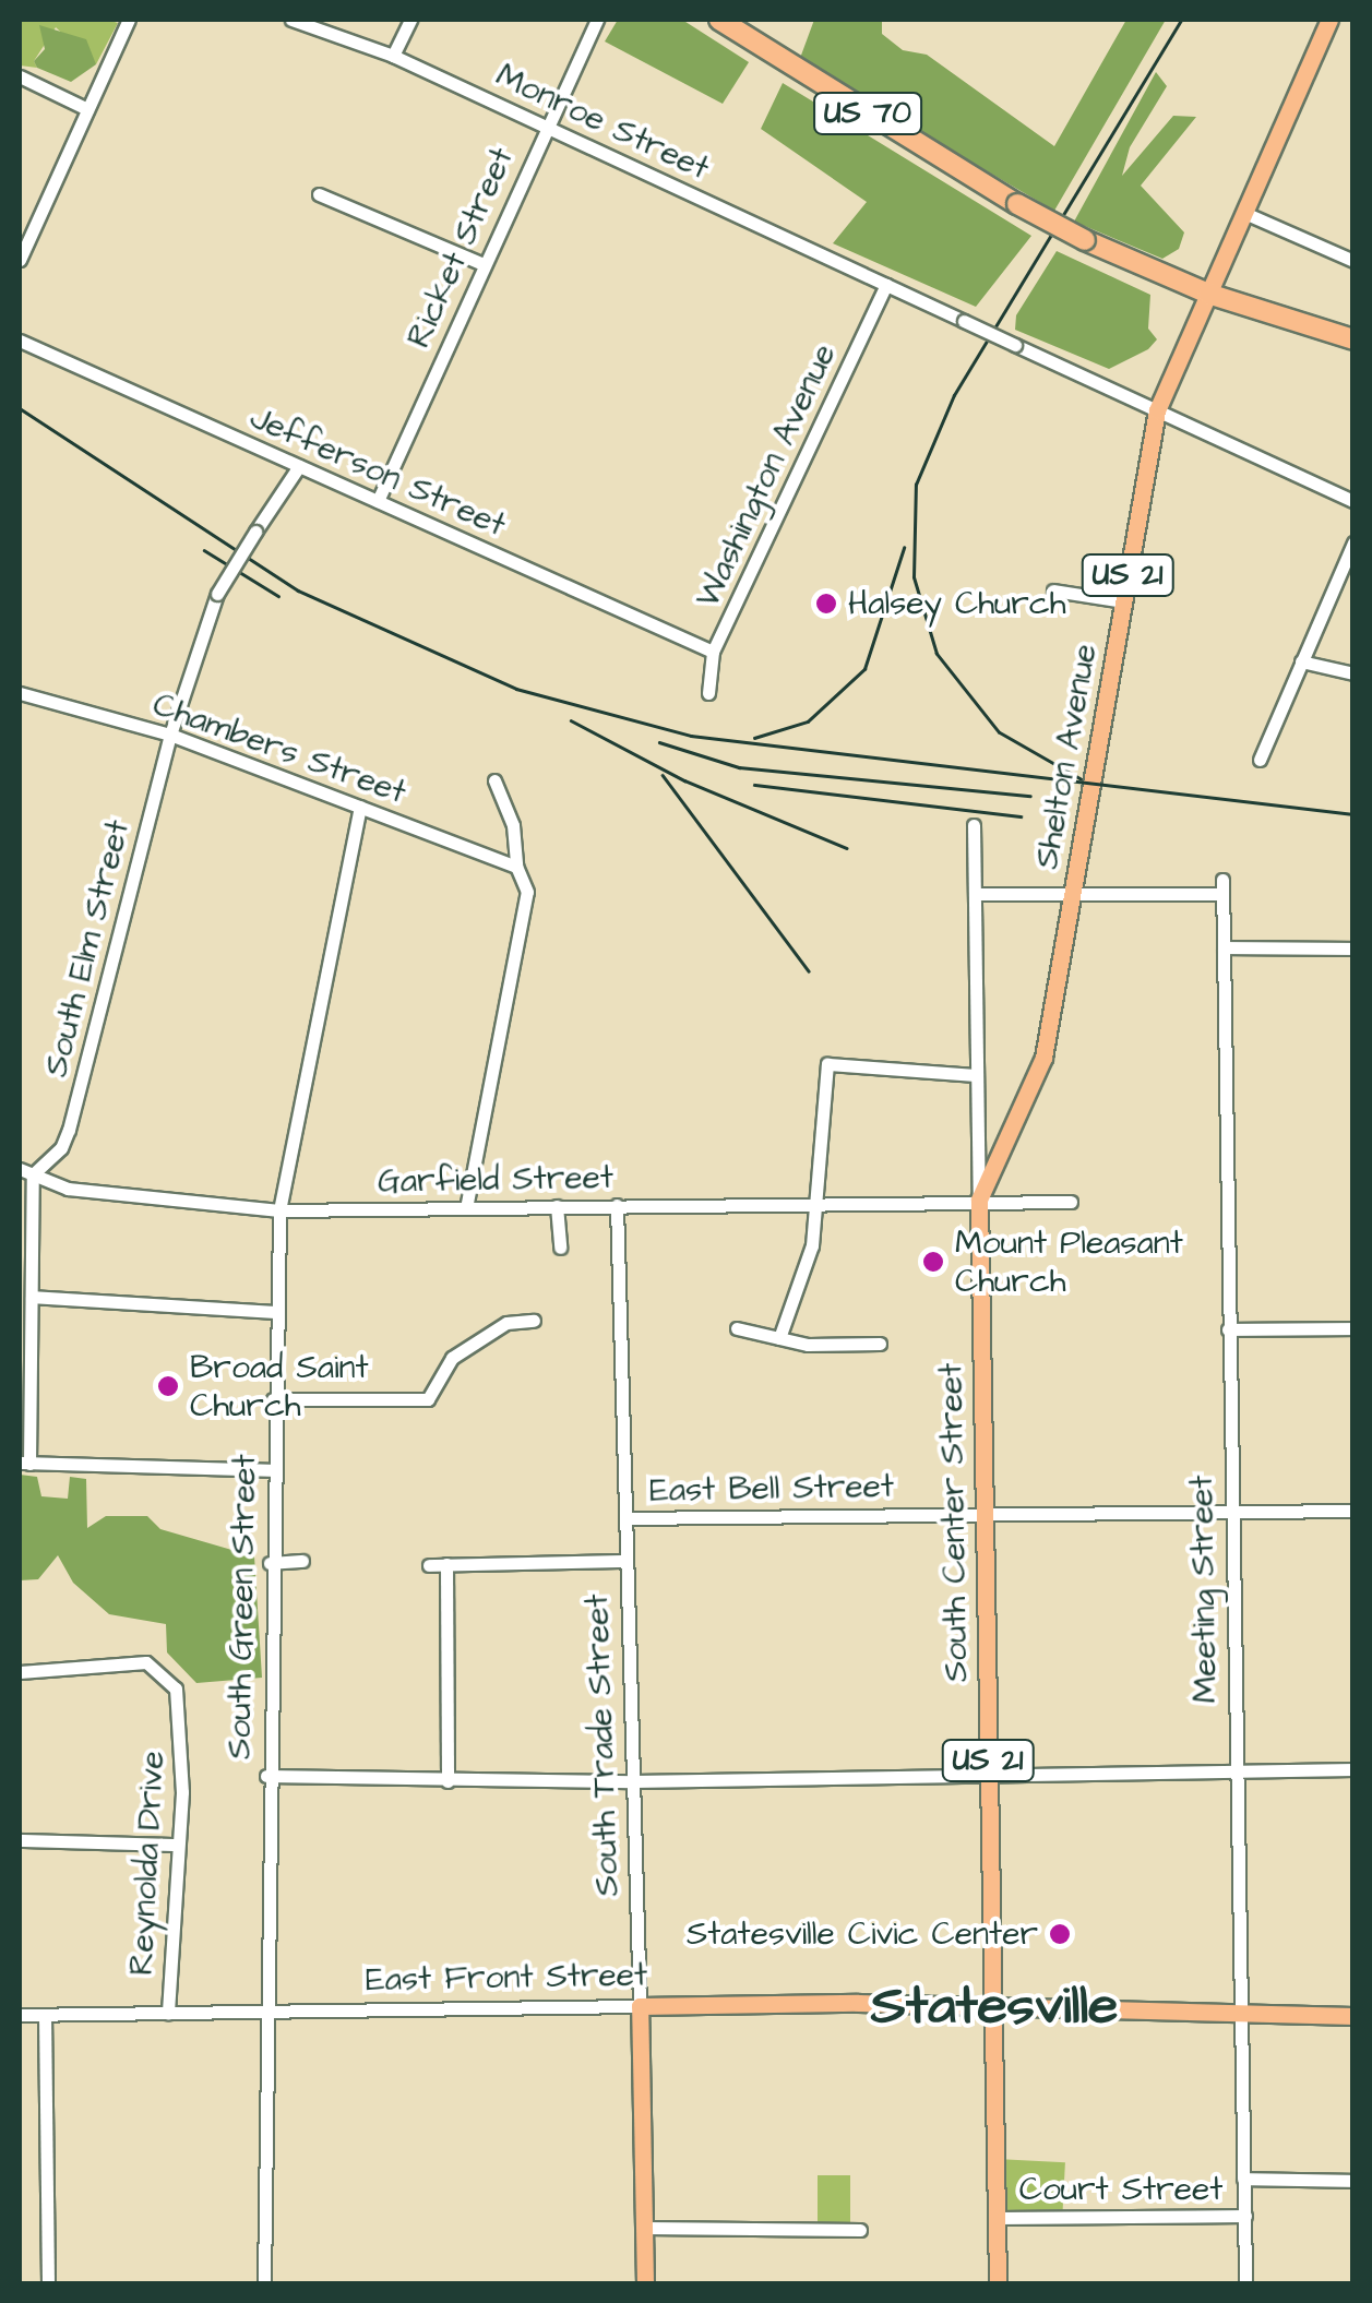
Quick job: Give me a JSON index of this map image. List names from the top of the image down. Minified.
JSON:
{"streets":{"highway":["US 70"],"main road":["US 21","Shelton Avenue","South Center Street","South Trade Street","East Front Street"],"street":["Monroe Street","Ricket Street","Jefferson Street","Washington Avenue","Chambers Street","South Elm Street","Garfield Street","East Bell Street","Meeting Street","South Green Street","Reynolda Drive","Court Street"]},"crossings":[["US 70","Shelton Avenue"],["Monroe Street","Ricket Street"],["Monroe Street","Washington Avenue"],["Monroe Street","Shelton Avenue"],["Ricket Street","Jefferson Street"],["Jefferson Street","Washington Avenue"],["Jefferson Street","South Elm Street"],["Chambers Street","South Elm Street"],["Chambers Street","South Green Street"],["Shelton Avenue","Garfield Street"],["Shelton Avenue","South Center Street"],["Shelton Avenue","Meeting Street"],["South Elm Street","Garfield Street"],["Garfield Street","South Center Street"],["Garfield Street","South Green Street"],["Garfield Street","South Trade Street"],["East Bell Street","South Center Street"],["East Bell Street","Meeting Street"],["East Bell Street","South Trade Street"],["South Center Street","East Front Street"],["South Center Street","Court Street"],["Meeting Street","East Front Street"],["Meeting Street","Court Street"],["South Green Street","East Front Street"],["South Trade Street","East Front Street"],["Reynolda Drive","East Front Street"]],"districts":["Statesville"],"places":["Halsey Church","Mount Pleasant Church","Broad Saint Church","Statesville Civic Center"]}
